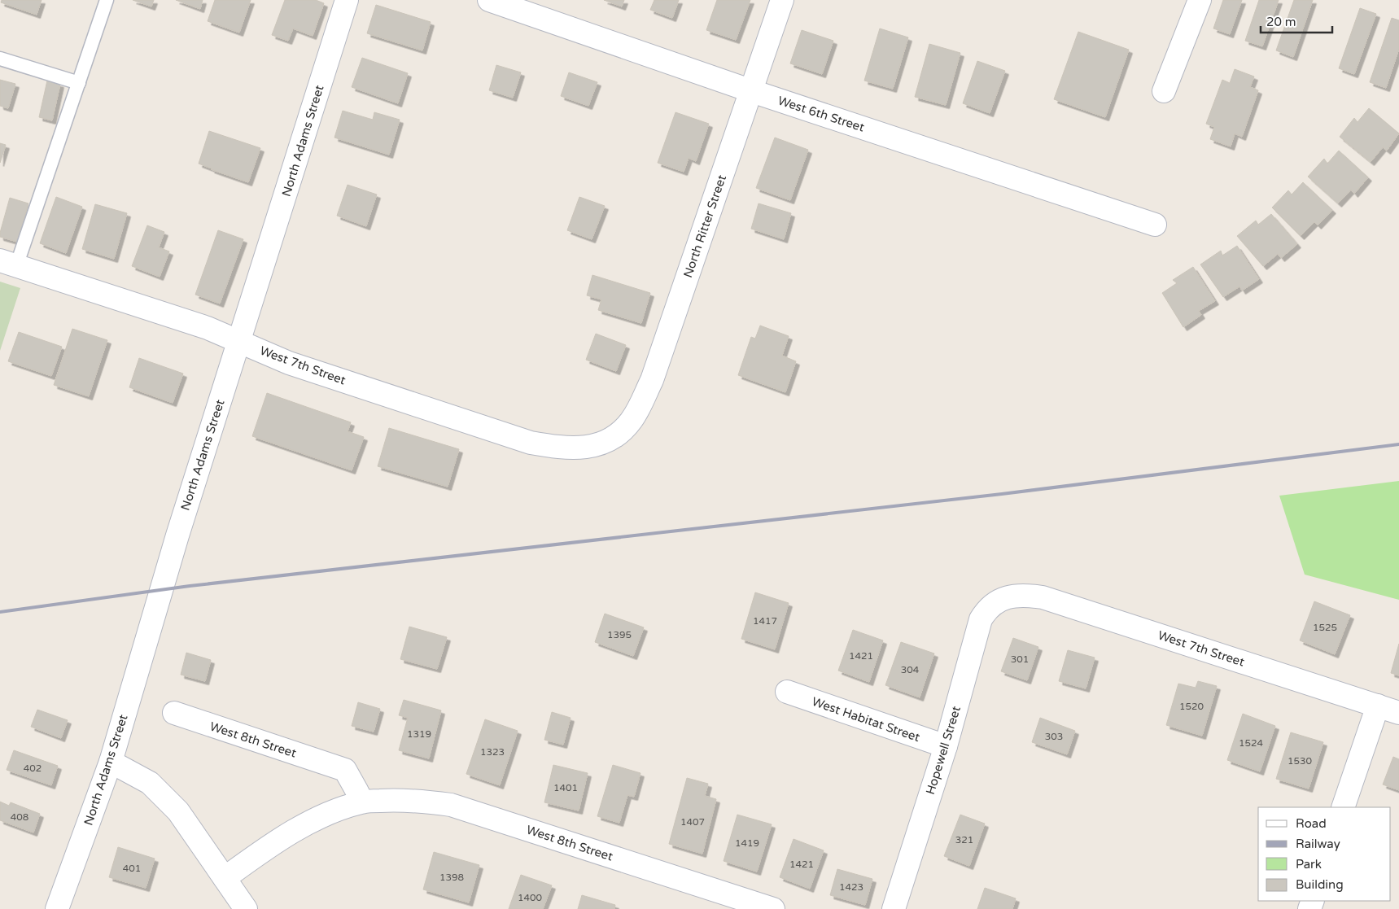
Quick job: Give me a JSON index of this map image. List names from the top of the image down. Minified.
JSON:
{"streets":{"street":["West 6th Street","North Adams Street","North Ritter Street","West 7th Street","West Habitat Street","West 8th Street","Hopewell Street"]},"crossings":[["West 6th Street","North Ritter Street"],["North Adams Street","West 7th Street"],["North Ritter Street","West 7th Street"],["West 7th Street","Hopewell Street"],["West Habitat Street","Hopewell Street"]],"house_numbers":["1417","1525","1395","1421","301","304","1520","1319","303","1524","1323","1530","402","1401","408","1407","321","1419","1421","401","1398","1423","1400"],"legend":["Road","Railway","Park","Building"],"scale_bar":"20 m"}
